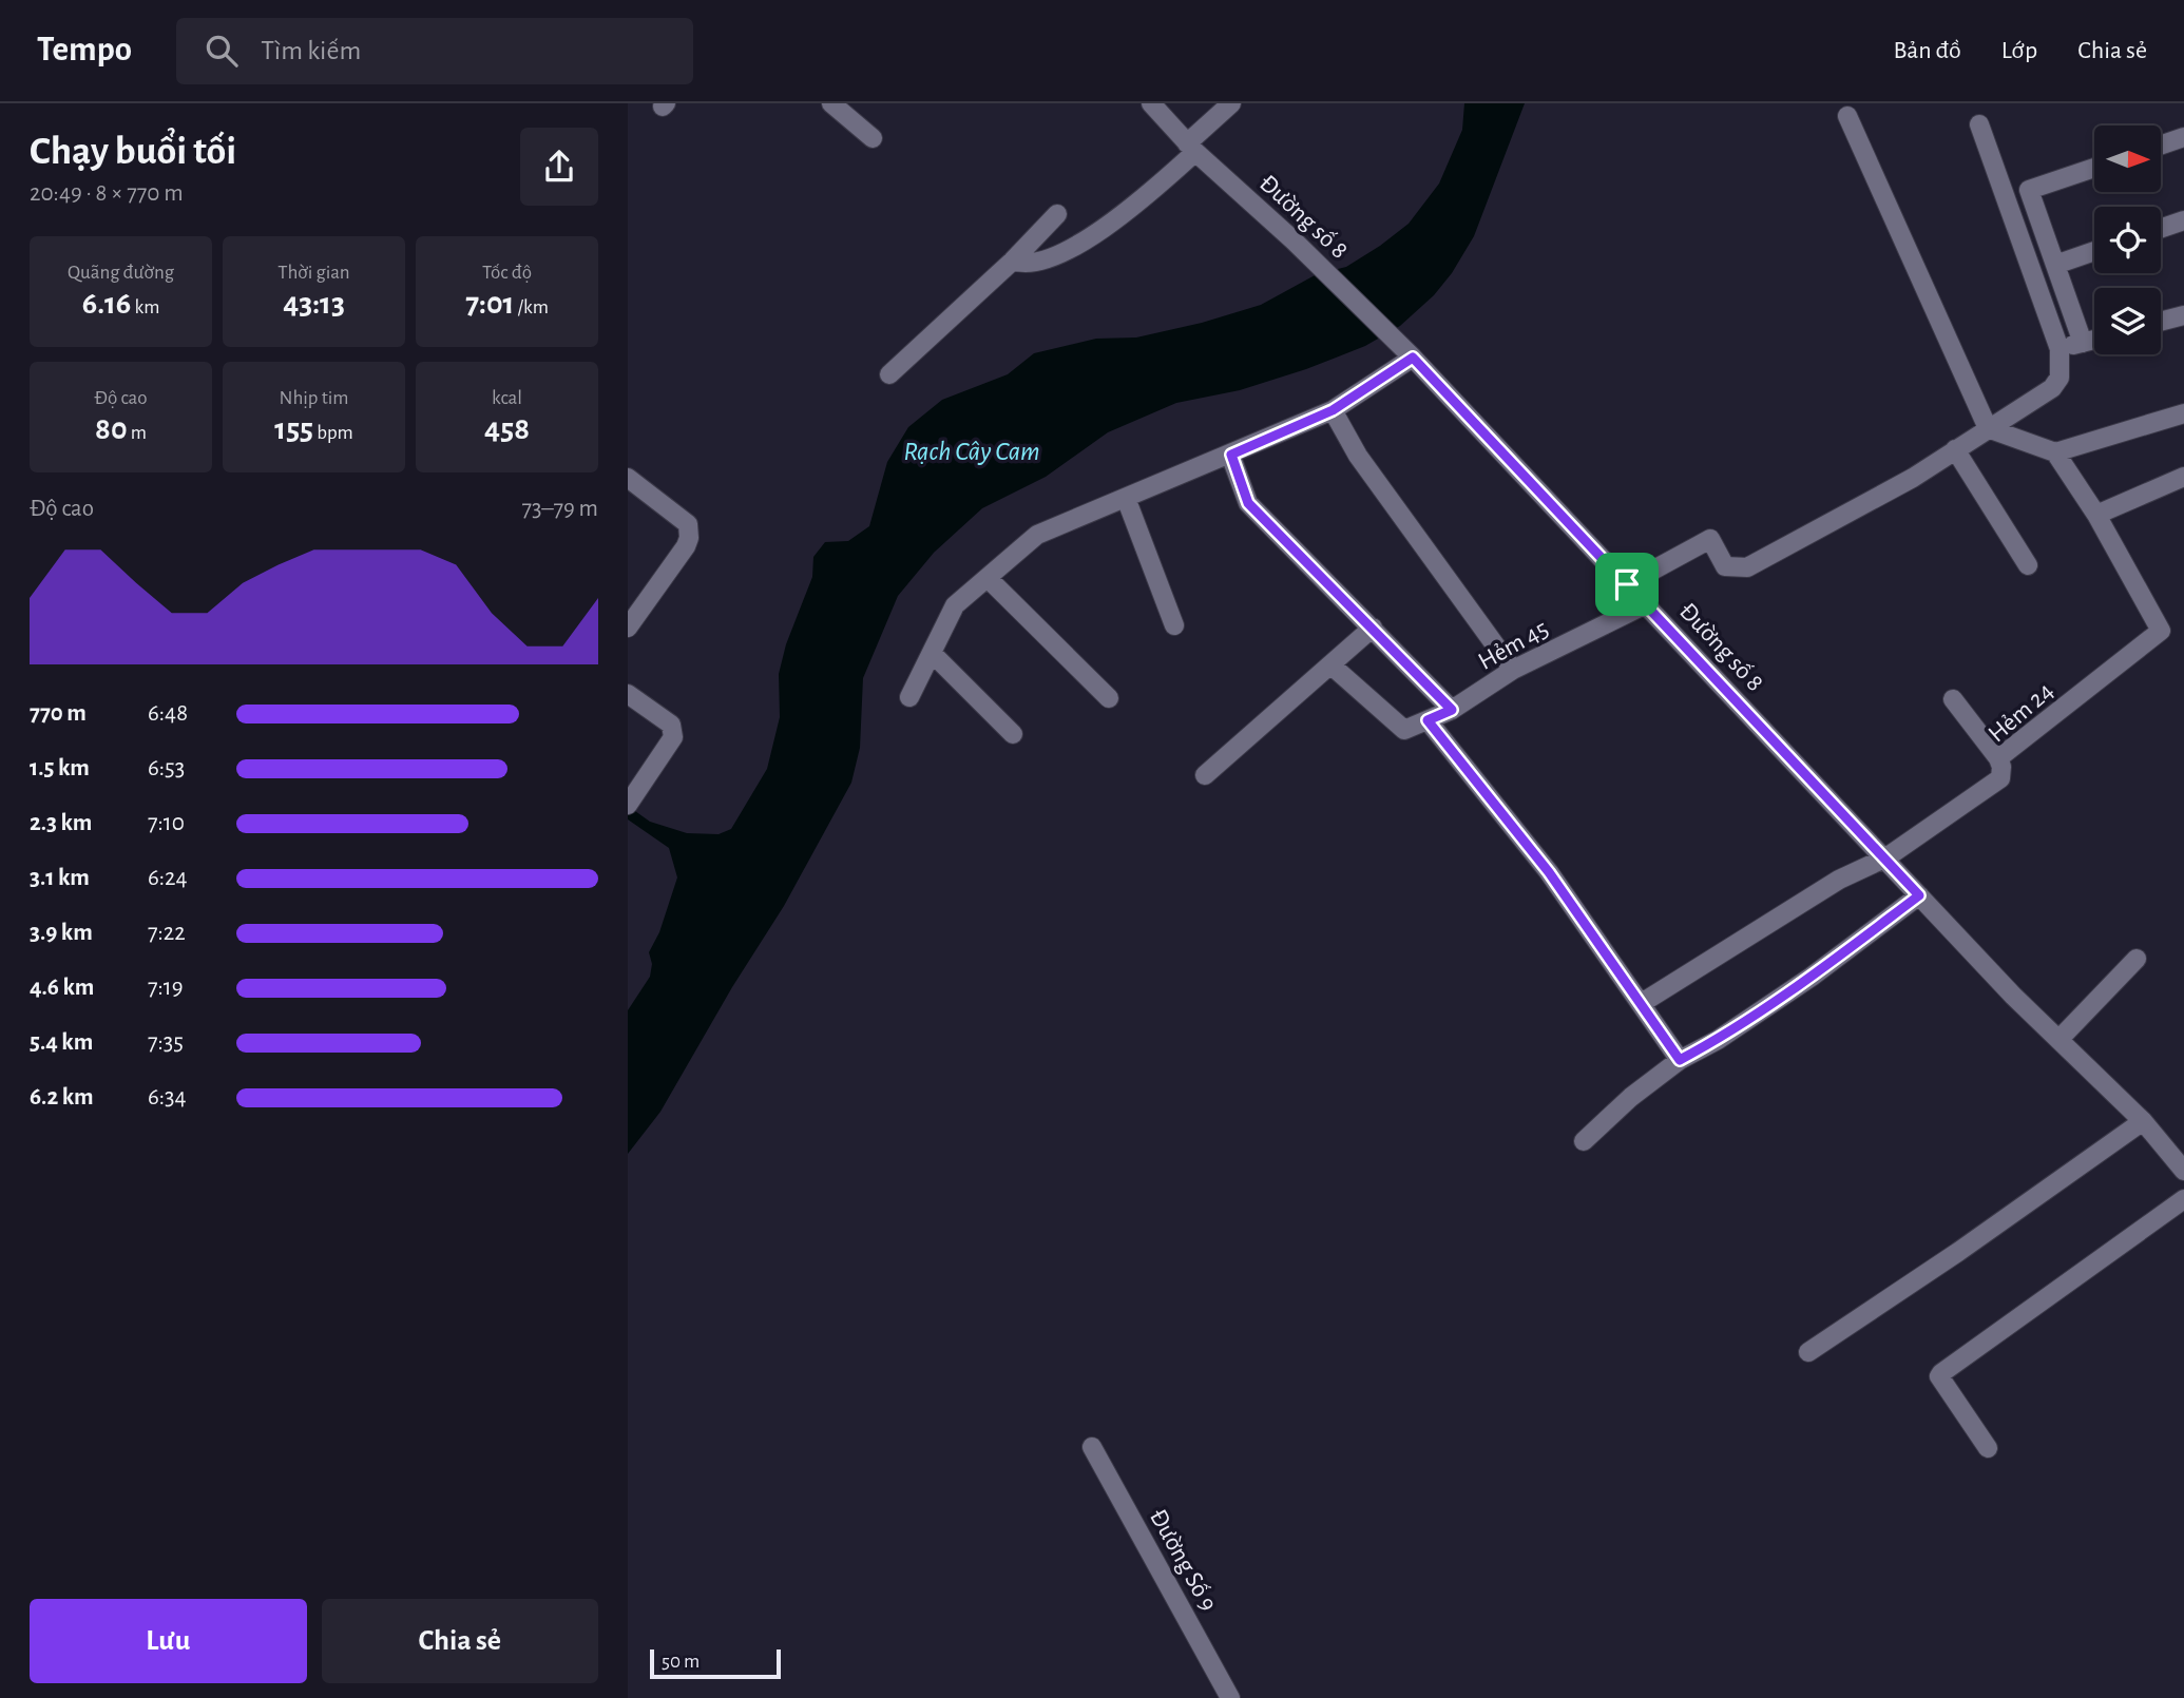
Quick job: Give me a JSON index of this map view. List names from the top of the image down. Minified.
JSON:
{"streets":{"street":["Đường số 8","Hẻm 45","Hẻm 24","Đường Số 9"]},"crossings":[["Đường số 8","Hẻm 45"],["Đường số 8","Hẻm 24"]],"water":["Rạch Cây Cam"],"scale_bar":"50 m","north":"right","page":{"header":"Tempo","search":"Tìm kiếm","nav":["Bản đồ","Lớp","Chia sẻ"],"heading":["Chạy buổi tối","20:49 · 8 × 770 m"],"stats":[["Quãng đường","6.16 km"],["Thời gian","43:13"],["Tốc độ","7:01 /km"],["Độ cao","80 m"],["Nhịp tim","155 bpm"],["kcal","458"]],"chart":["Độ cao","73–79 m"],"list":[{"name":"770 m","note":"6:48"},{"name":"1.5 km","note":"6:53"},{"name":"2.3 km","note":"7:10"},{"name":"3.1 km","note":"6:24"},{"name":"3.9 km","note":"7:22"},{"name":"4.6 km","note":"7:19"},{"name":"5.4 km","note":"7:35"},{"name":"6.2 km","note":"6:34"}],"buttons":["Lưu","Chia sẻ"],"scale":"50 m"}}
